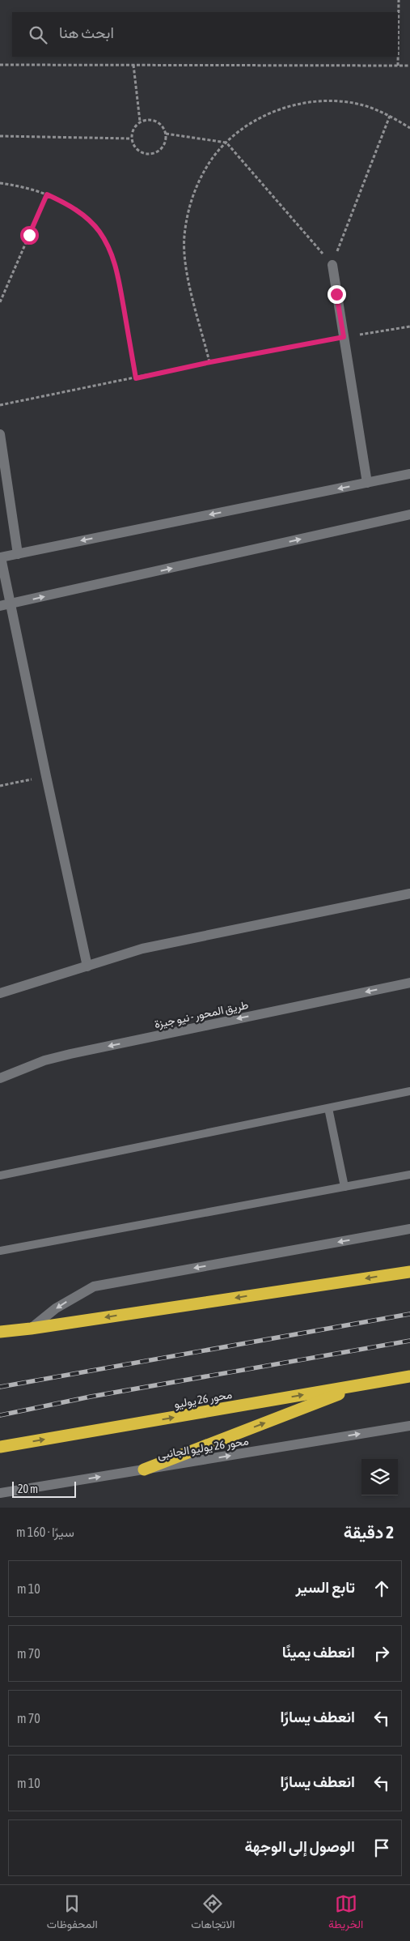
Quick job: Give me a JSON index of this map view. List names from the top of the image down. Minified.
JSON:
{"streets":{"highway":["محور 26 يوليو"],"street":["طريق المحور - نيو جيزة","محور 26 يوليو الجانبى"]},"one_way":["محور 26 يوليو الجانبى"],"scale_bar":"20 m","page":{"search":"ابحث هنا","scale":"20 m","heading":["2 دقيقة","سيرًا · 160 m"],"list":[["تابع السير","10 m"],["انعطف يمينًا","70 m"],["انعطف يسارًا","70 m"],["انعطف يسارًا","10 m"],"الوصول إلى الوجهة"],"nav":["الخريطة","الاتجاهات","المحفوظات"]}}
